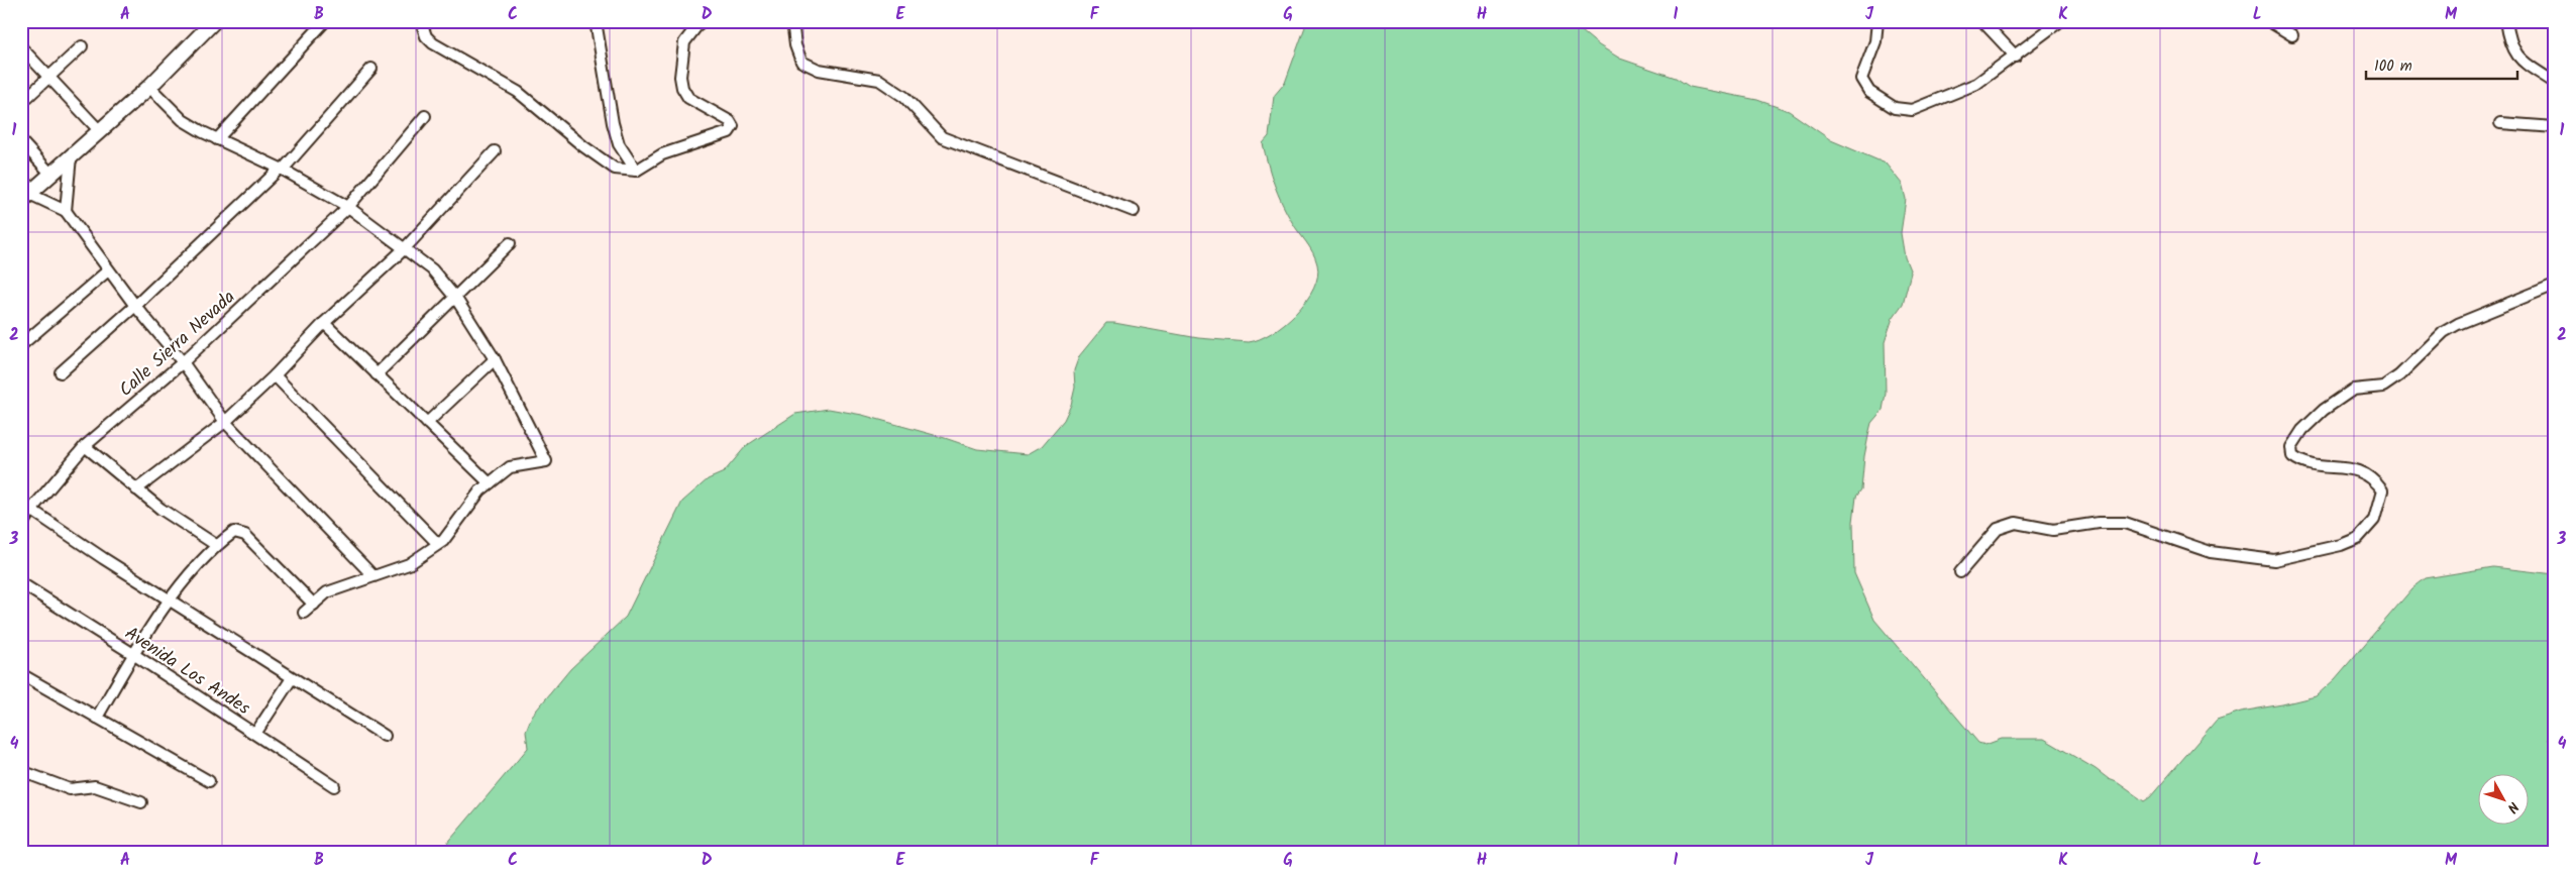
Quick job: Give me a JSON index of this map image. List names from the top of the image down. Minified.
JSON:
{"streets":{"street":["Calle Sierra Nevada","Avenida Los Andes"]},"scale_bar":"100 m","north":"bottom right","grid":{"columns":["A","B","C","D","E","F","G","H","I","J","K","L","M"],"rows":["1","2","3","4"]}}
